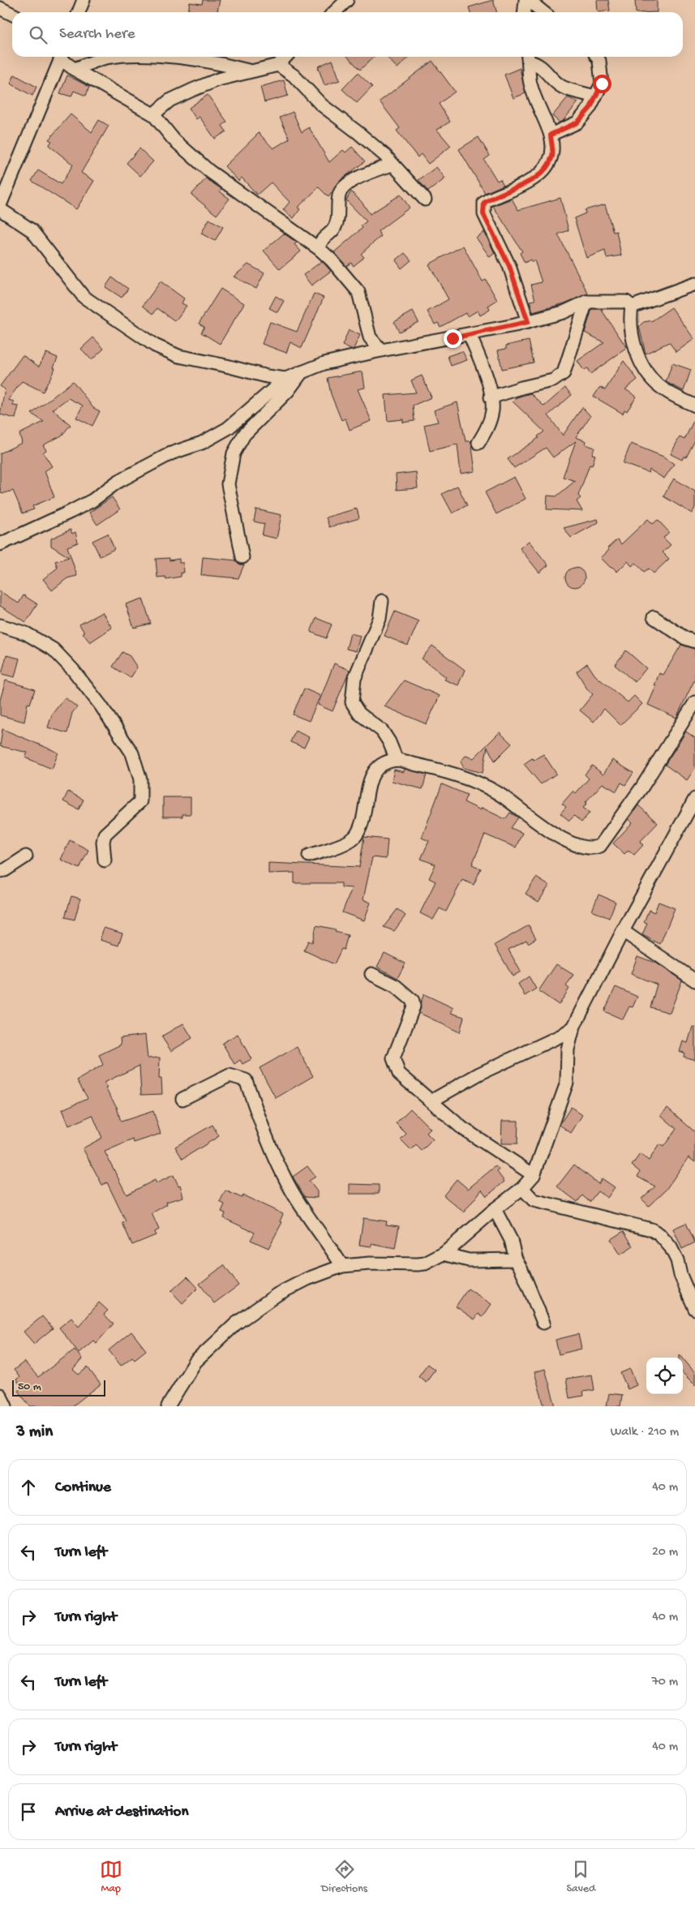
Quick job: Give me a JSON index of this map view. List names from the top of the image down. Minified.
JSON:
{"scale_bar":"50 m","page":{"search":"Search here","scale":"50 m","heading":["3 min","Walk · 210 m"],"list":[["Continue","40 m"],["Turn left","20 m"],["Turn right","40 m"],["Turn left","70 m"],["Turn right","40 m"],"Arrive at destination"],"nav":["Map","Directions","Saved"]}}
